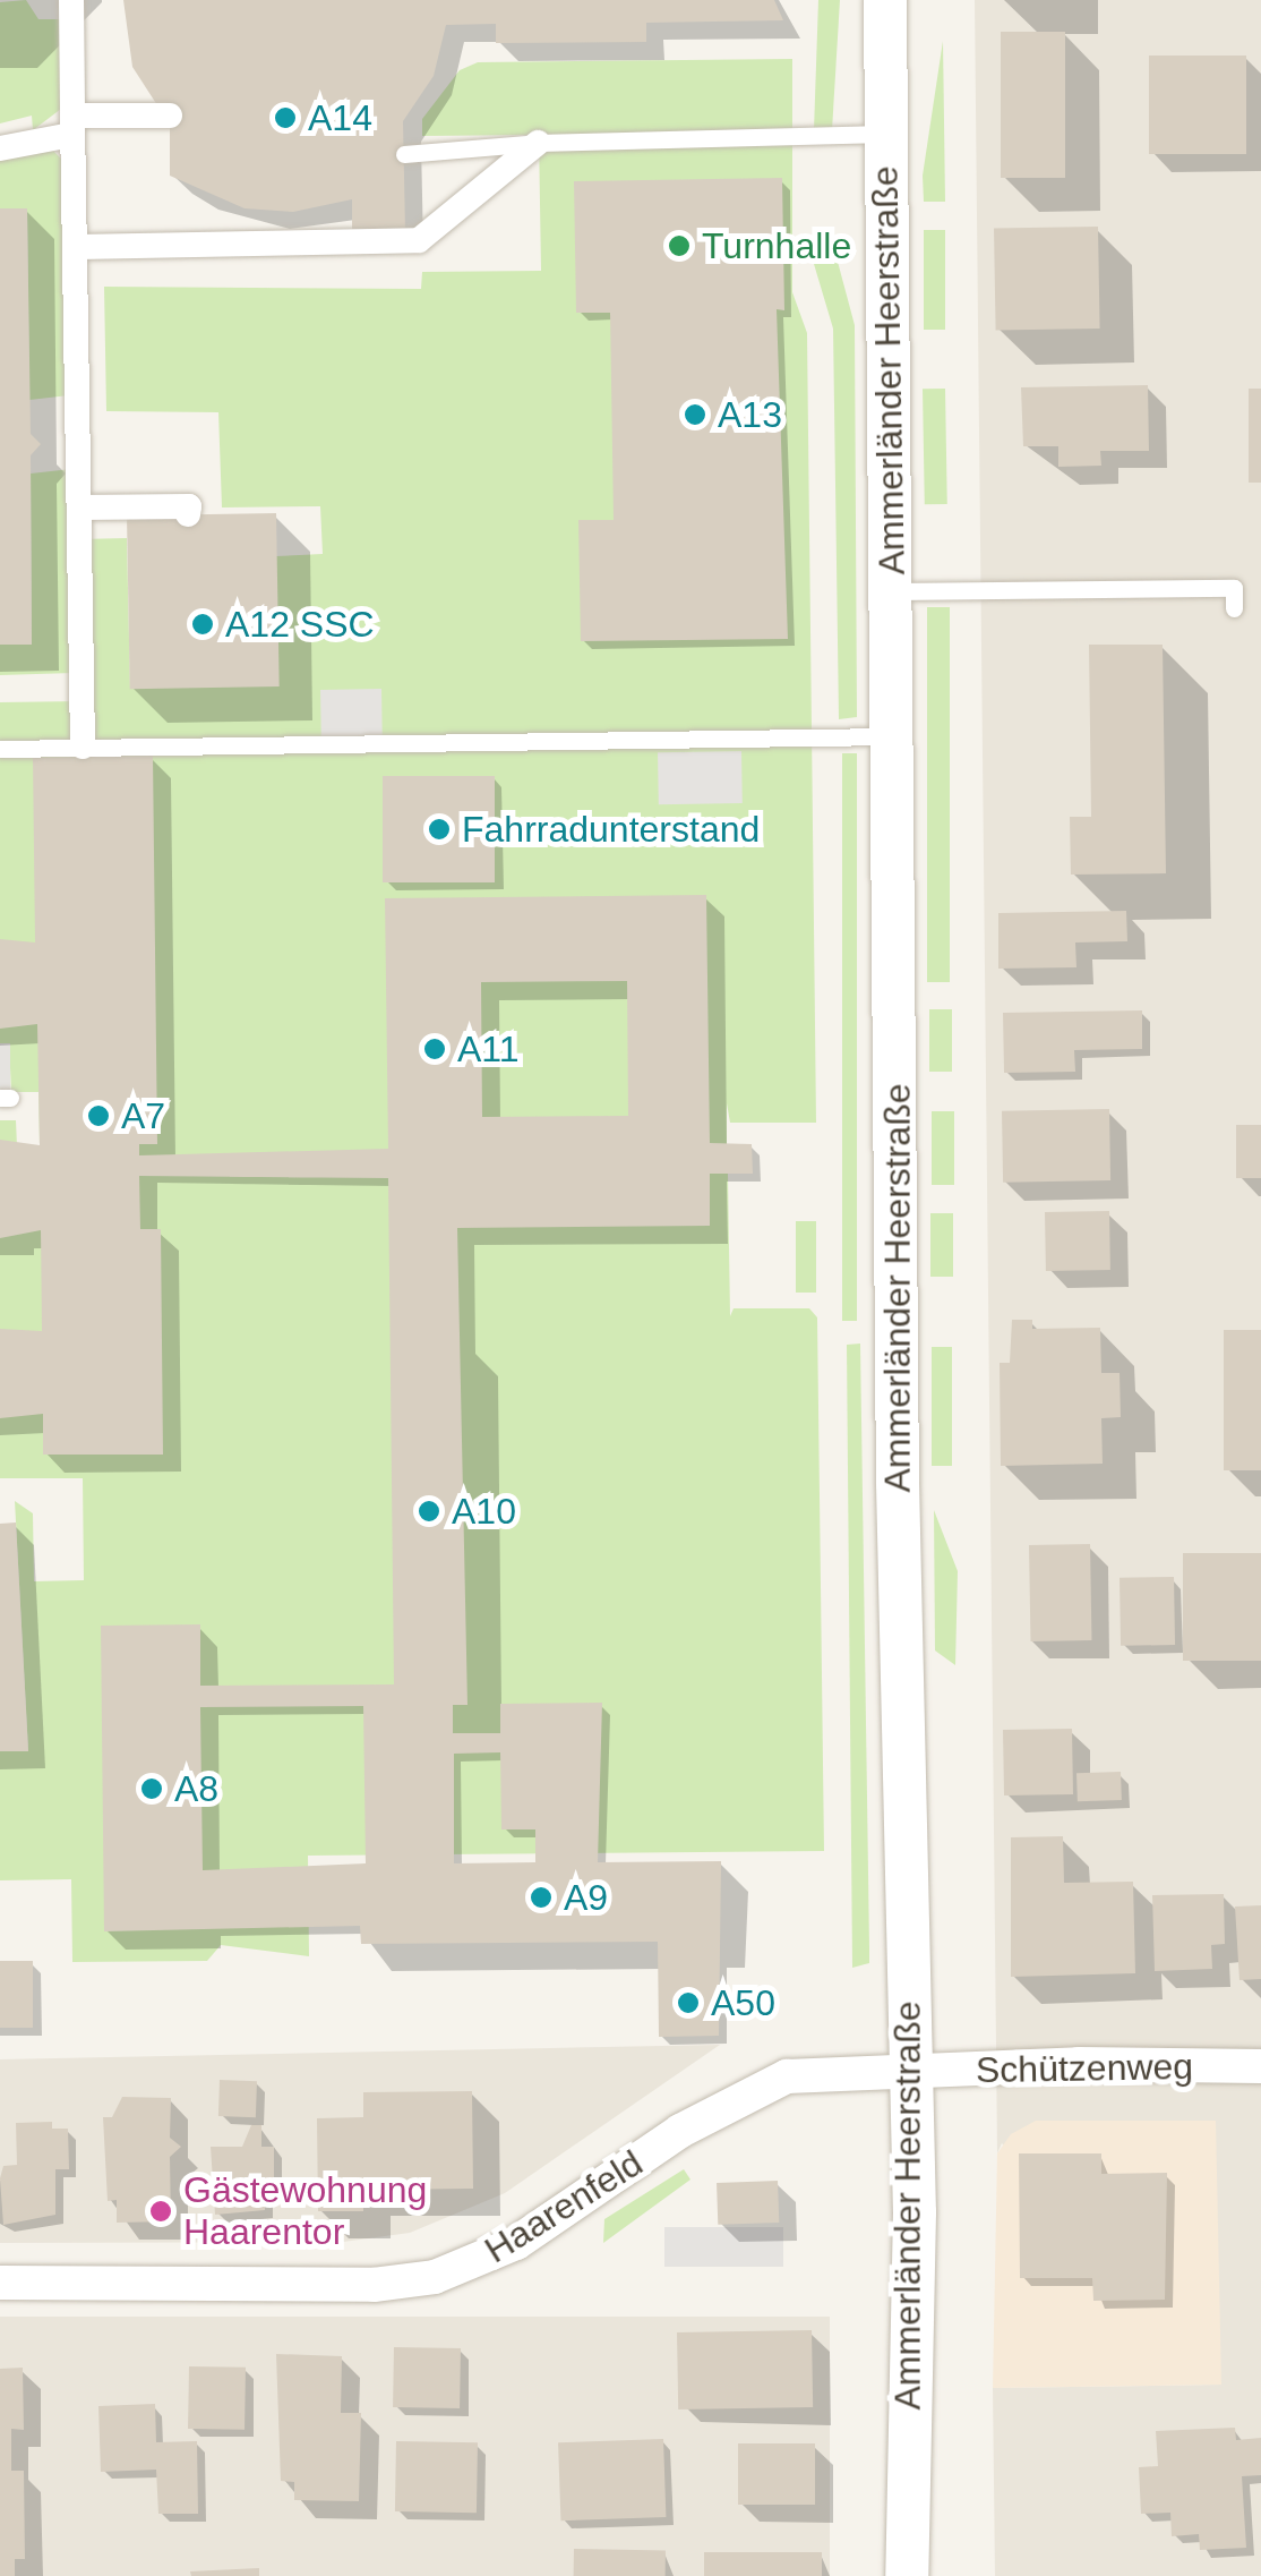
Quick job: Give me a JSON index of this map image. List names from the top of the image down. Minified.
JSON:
{"streets":{"street":["Ammerländer Heerstraße","Schützenweg","Haarenfeld"]},"crossings":[["Ammerländer Heerstraße","Schützenweg"],["Ammerländer Heerstraße","Haarenfeld"],["Schützenweg","Haarenfeld"]],"places":["A14","Turnhalle","A13","A12 SSC","Fahrradunterstand","A11","A7","A10","A8","A9","A50","Gästewohnung Haarentor"]}
